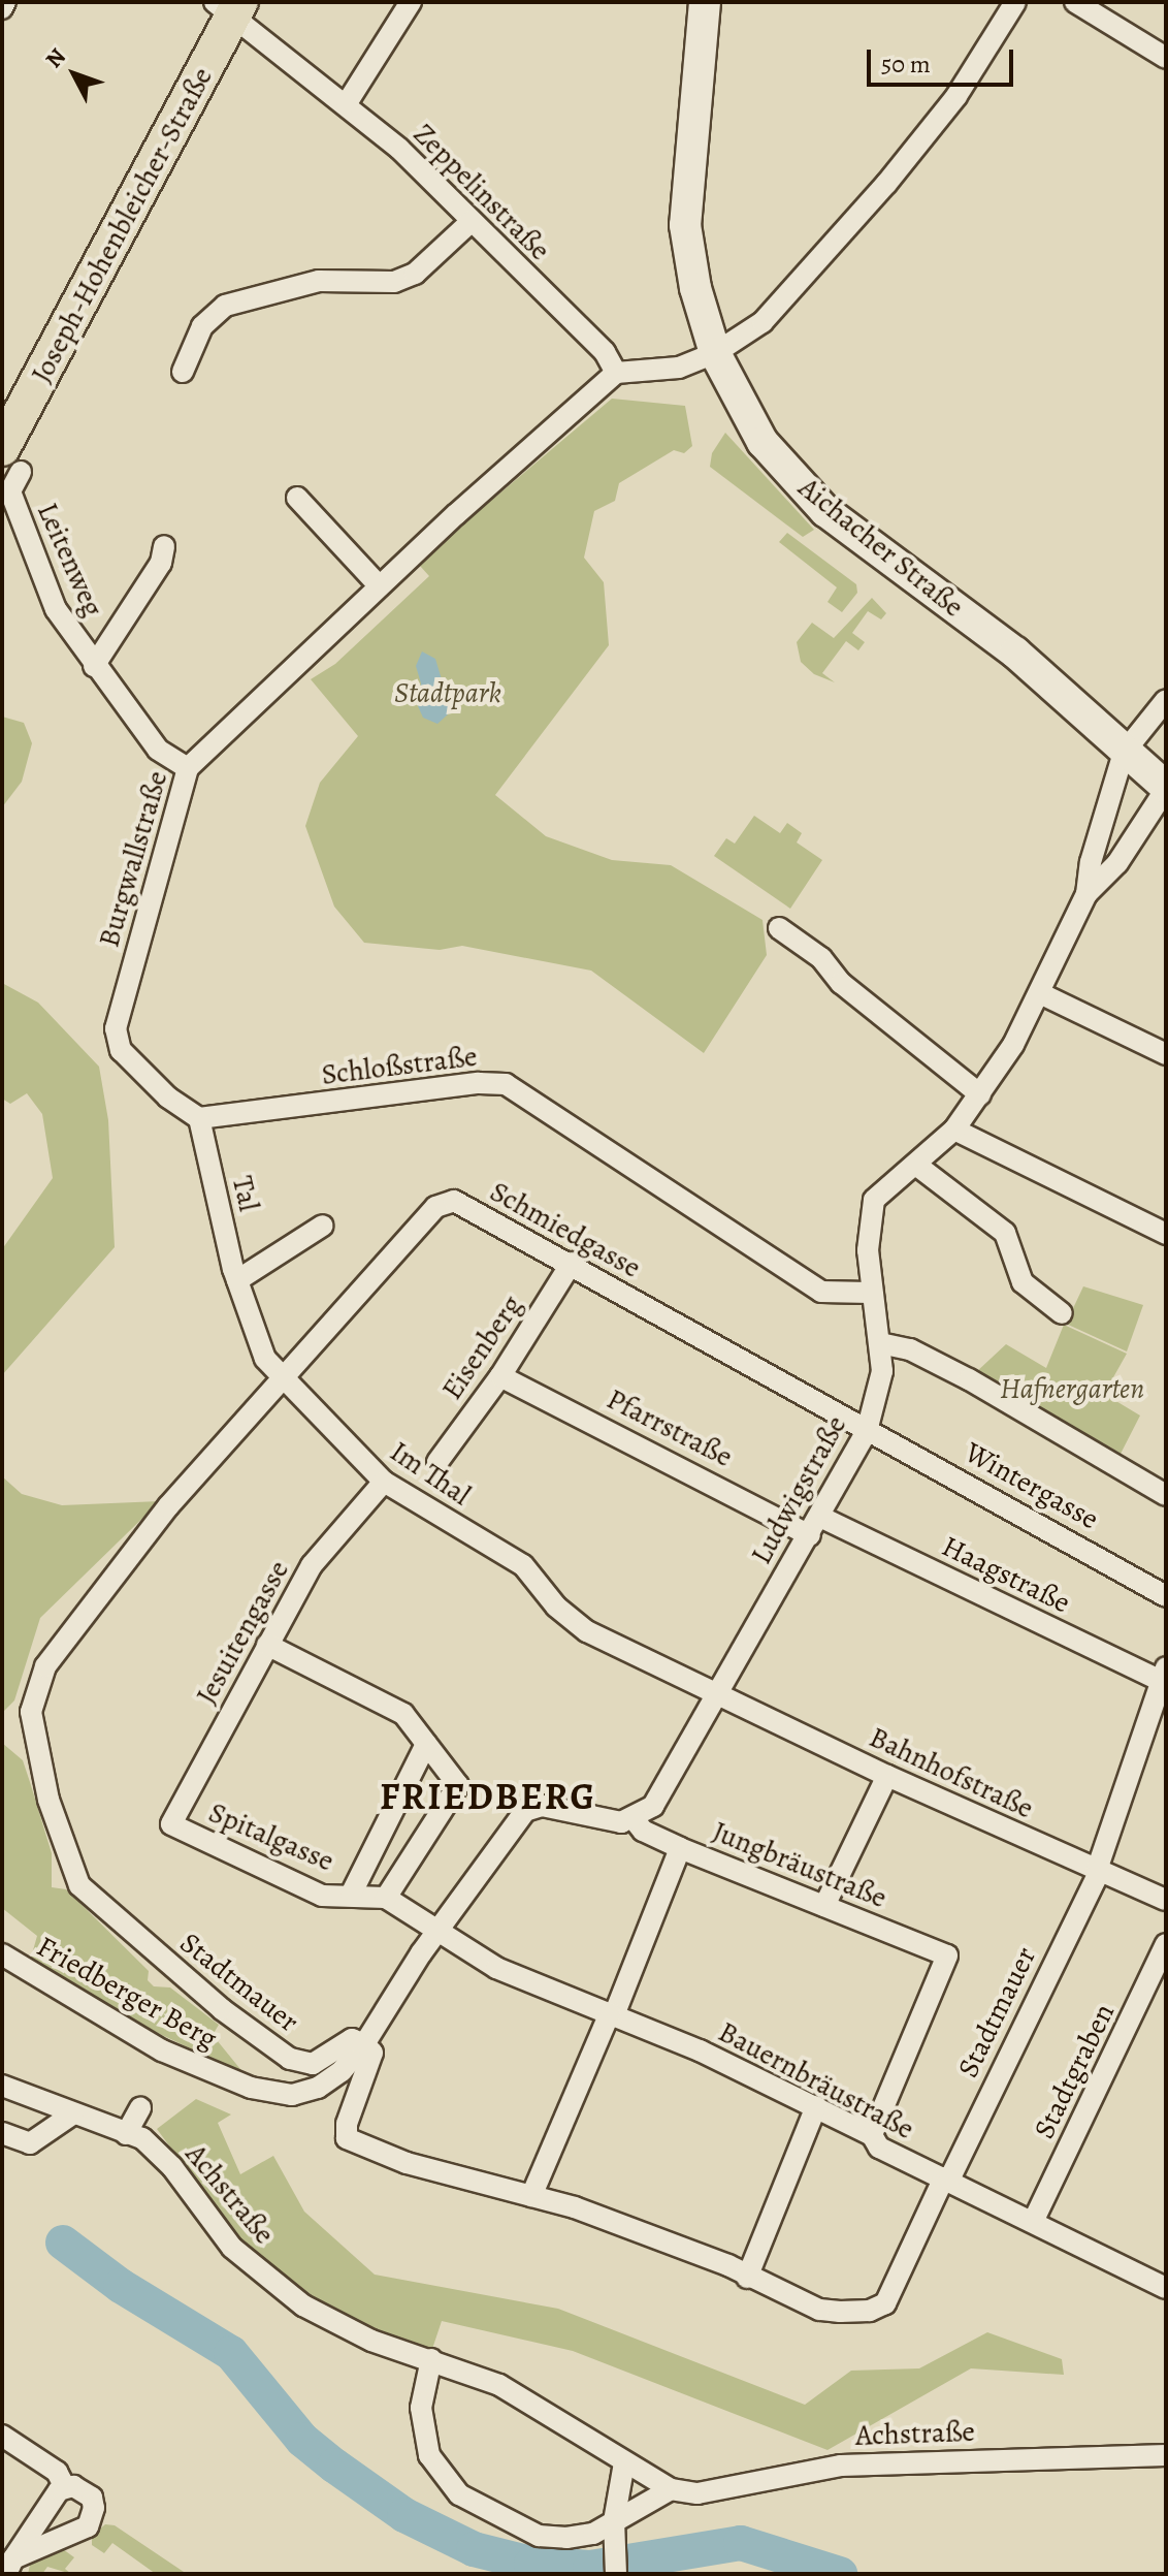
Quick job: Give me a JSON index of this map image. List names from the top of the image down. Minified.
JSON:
{"streets":{"main road":["Joseph-Hohenbleicher-Straße","Aichacher Straße"],"street":["Zeppelinstraße","Leitenweg","Burgwallstraße","Schloßstraße","Tal","Schmiedgasse","Eisenberg","Pfarrstraße","Im Thal","Wintergasse","Ludwigstraße","Haagstraße","Jesuitengasse","Bahnhofstraße","Spitalgasse","Jungbräustraße","Stadtmauer","Friedberger Berg","Stadtgraben","Bauernbräustraße","Achstraße"]},"crossings":[["Zeppelinstraße","Joseph-Hohenbleicher-Straße"],["Zeppelinstraße","Burgwallstraße"],["Joseph-Hohenbleicher-Straße","Leitenweg"],["Aichacher Straße","Ludwigstraße"],["Leitenweg","Burgwallstraße"],["Burgwallstraße","Schloßstraße"],["Burgwallstraße","Tal"],["Schloßstraße","Tal"],["Schloßstraße","Ludwigstraße"],["Tal","Schmiedgasse"],["Tal","Im Thal"],["Tal","Stadtmauer"],["Schmiedgasse","Eisenberg"],["Schmiedgasse","Im Thal"],["Schmiedgasse","Wintergasse"],["Schmiedgasse","Ludwigstraße"],["Schmiedgasse","Stadtmauer"],["Eisenberg","Pfarrstraße"],["Pfarrstraße","Ludwigstraße"],["Pfarrstraße","Haagstraße"],["Im Thal","Jesuitengasse"],["Im Thal","Bahnhofstraße"],["Im Thal","Stadtmauer"],["Wintergasse","Ludwigstraße"],["Ludwigstraße","Haagstraße"],["Ludwigstraße","Bahnhofstraße"],["Ludwigstraße","Jungbräustraße"],["Ludwigstraße","Friedberger Berg"],["Jesuitengasse","Spitalgasse"],["Bahnhofstraße","Stadtmauer"],["Spitalgasse","Bauernbräustraße"],["Jungbräustraße","Friedberger Berg"],["Jungbräustraße","Bauernbräustraße"],["Stadtmauer","Friedberger Berg"],["Stadtmauer","Bauernbräustraße"],["Friedberger Berg","Bauernbräustraße"],["Stadtgraben","Bauernbräustraße"]],"districts":["FRIEDBERG"],"parks":["Stadtpark","Hafnergarten"],"scale_bar":"50 m","north":"top left"}
